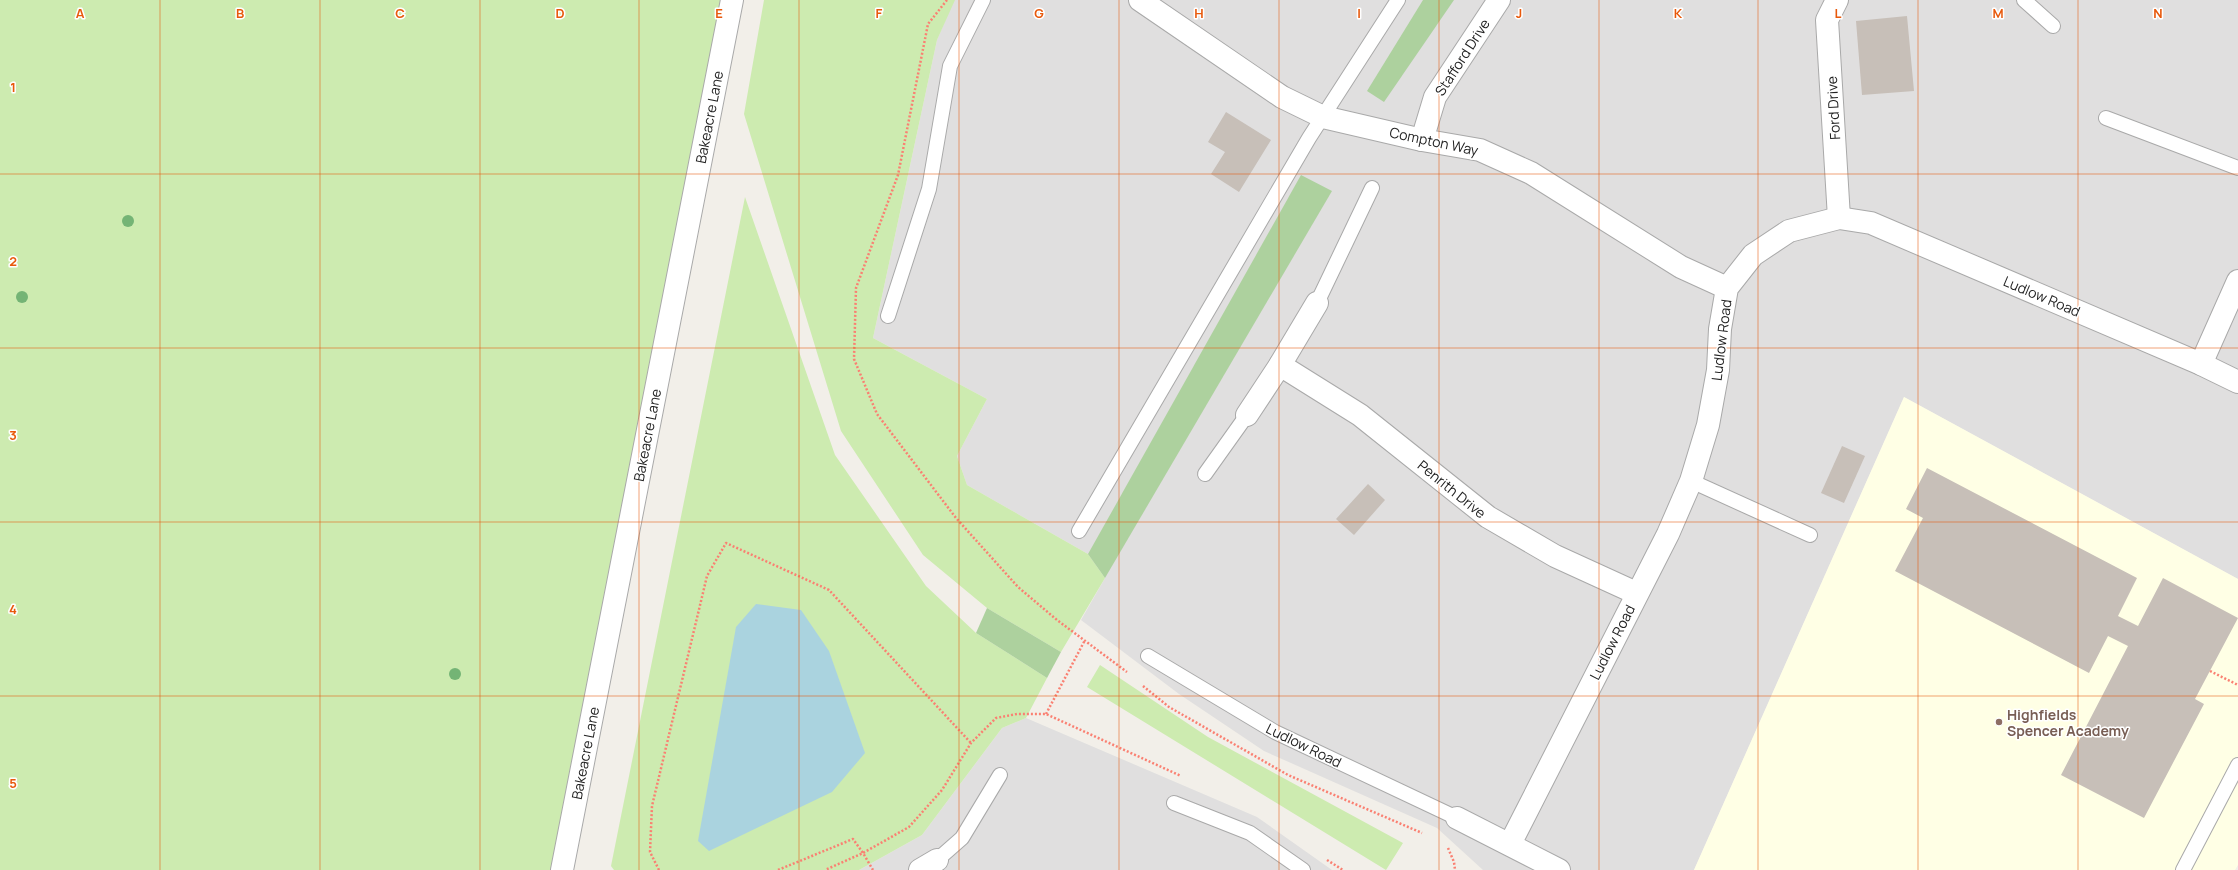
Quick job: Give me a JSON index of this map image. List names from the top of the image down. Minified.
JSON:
{"streets":{"street":["Stafford Drive","Ford Drive","Bakeacre Lane","Compton Way","Ludlow Road","Penrith Drive"]},"crossings":[["Stafford Drive","Compton Way"],["Ford Drive","Ludlow Road"],["Compton Way","Ludlow Road"],["Ludlow Road","Penrith Drive"]],"places":["Highfields Spencer Academy"],"grid":{"columns":["A","B","C","D","E","F","G","H","I","J","K","L","M","N"],"rows":["1","2","3","4","5"]}}
